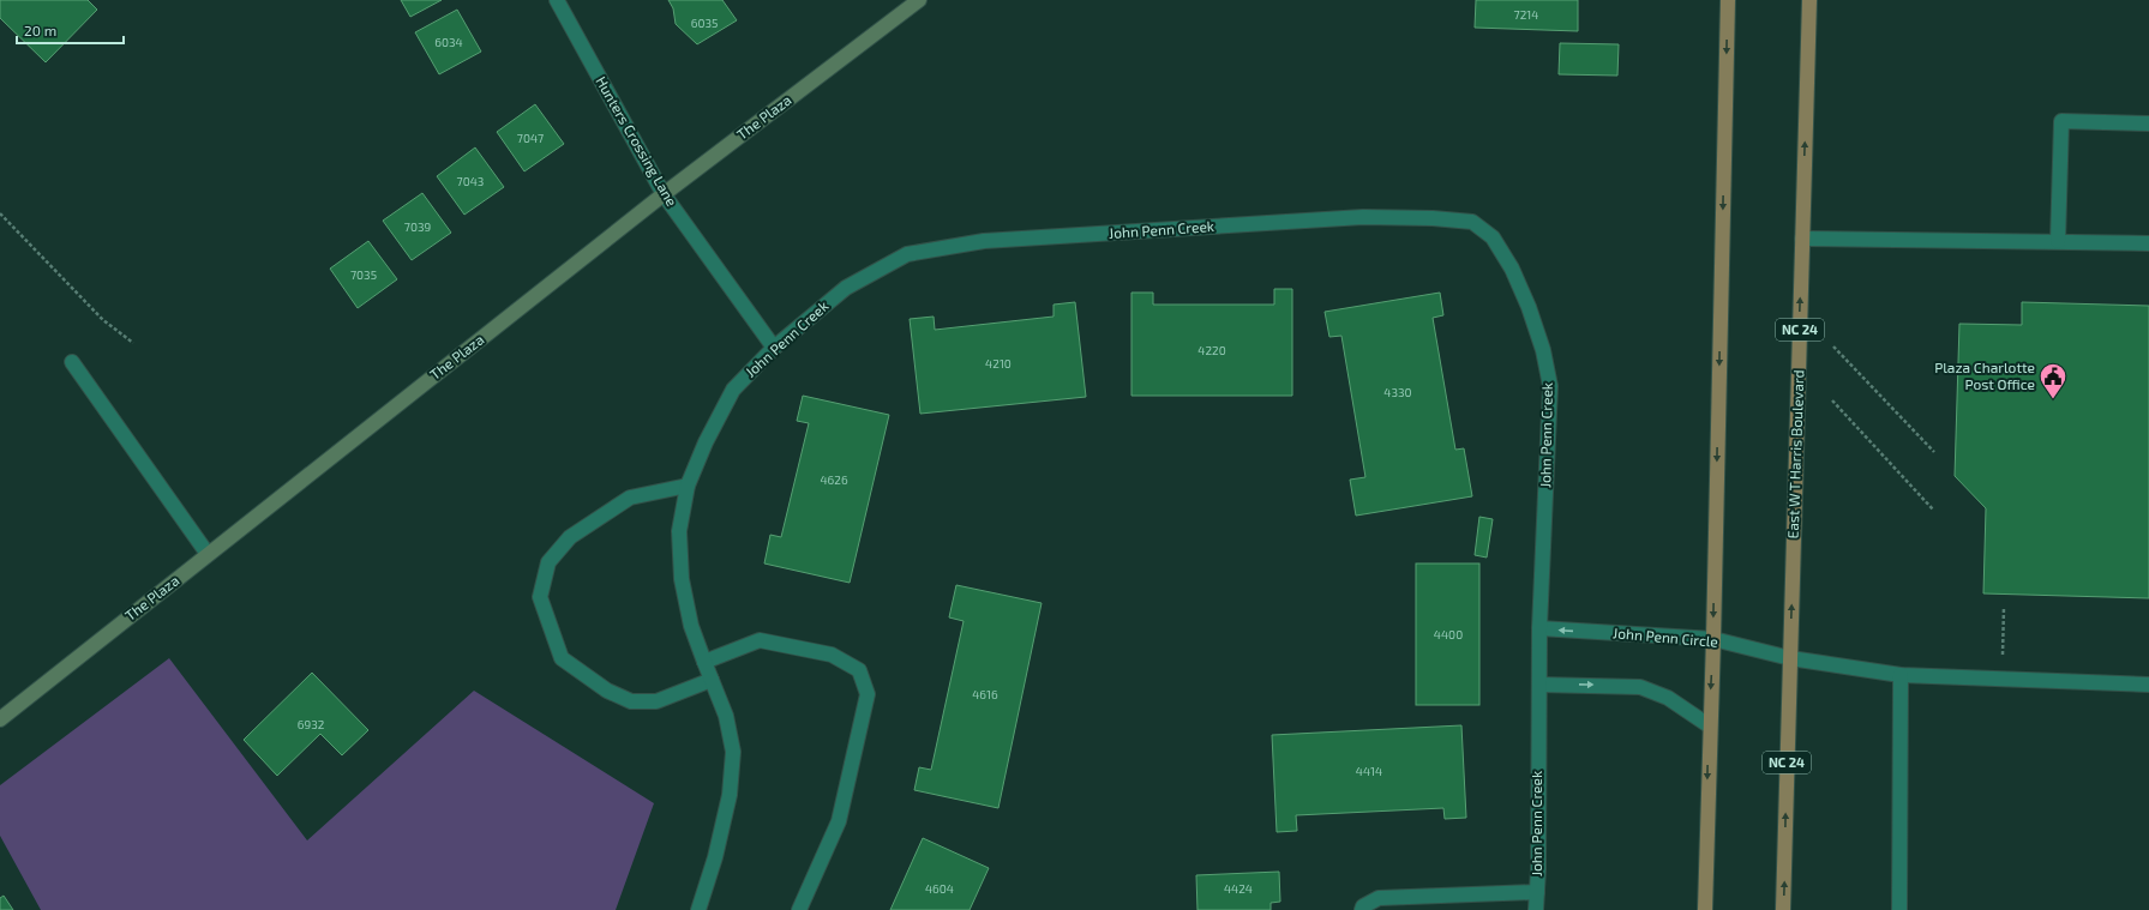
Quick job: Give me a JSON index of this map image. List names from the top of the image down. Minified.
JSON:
{"streets":{"main road":["The Plaza","NC 24","East W T Harris Boulevard"],"street":["Hunters Crossing Lane","John Penn Creek","John Penn Circle"]},"crossings":[["The Plaza","Hunters Crossing Lane"],["Hunters Crossing Lane","John Penn Creek"],["John Penn Creek","John Penn Circle"],["East W T Harris Boulevard","John Penn Circle"]],"places":{"public building":["Plaza Charlotte Post Office"]},"house_numbers":["7214","6035","6034","7047","7043","7039","7035","4220","4210","4330","4626","4400","4616","6932","4414","4604","4424"],"scale_bar":"20 m"}
